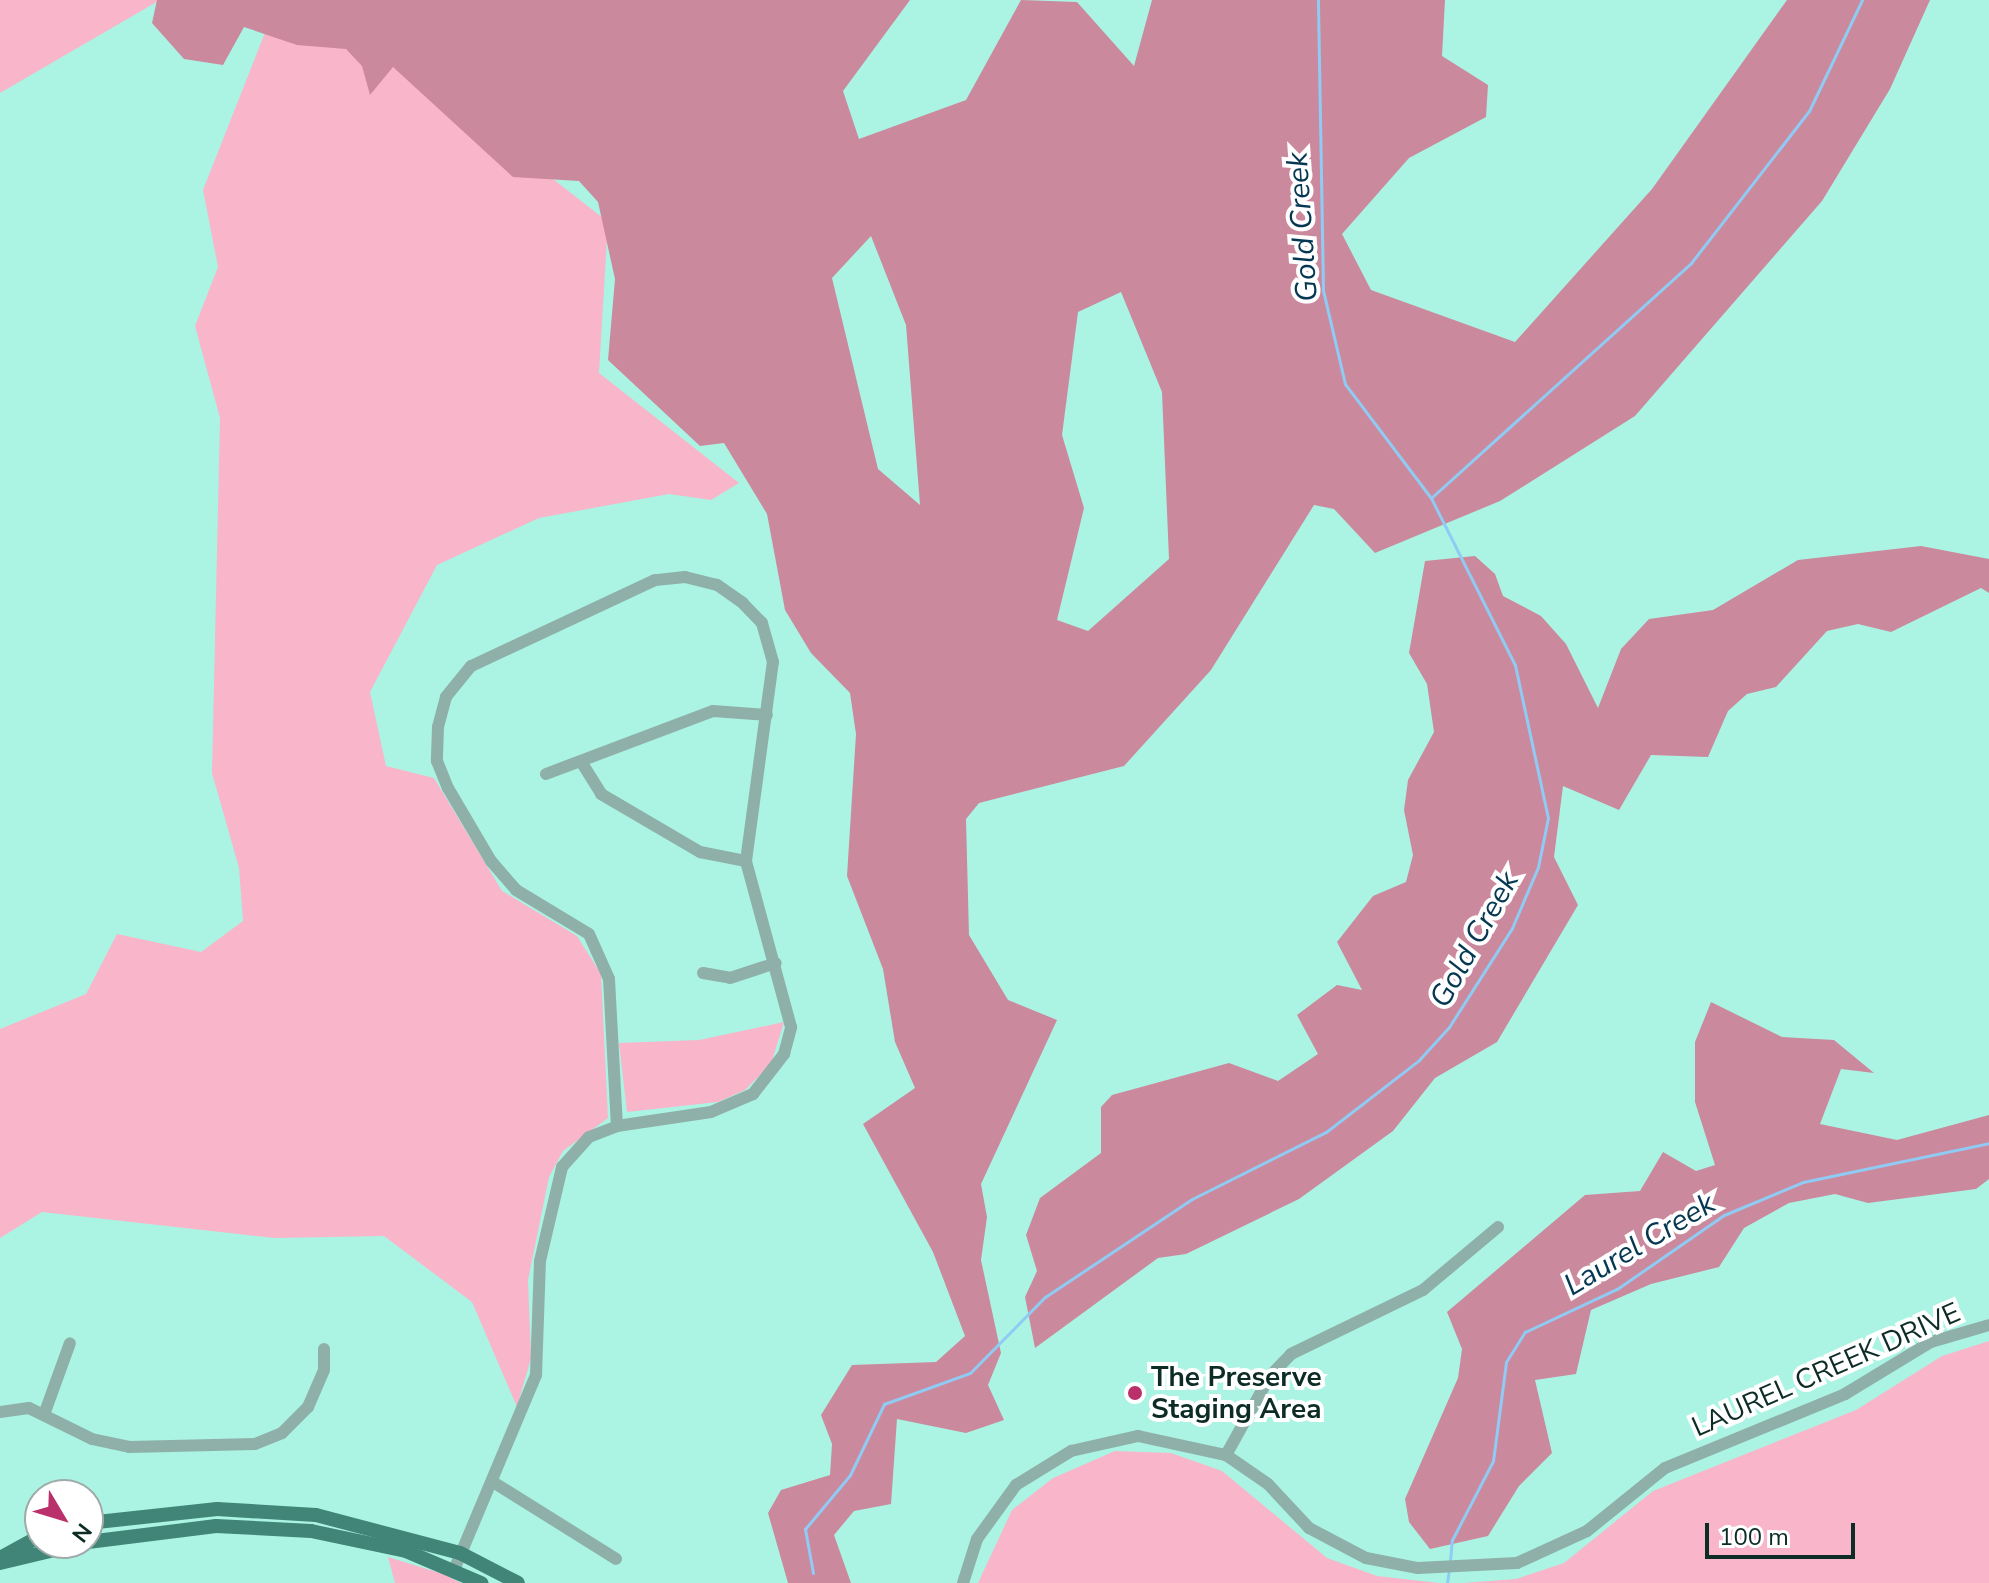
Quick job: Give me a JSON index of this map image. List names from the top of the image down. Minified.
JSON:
{"streets":{"street":["LAUREL CREEK DRIVE"]},"water":["Gold Creek","Laurel Creek"],"places":["The Preserve Staging Area"],"scale_bar":"100 m","north":"bottom right"}
